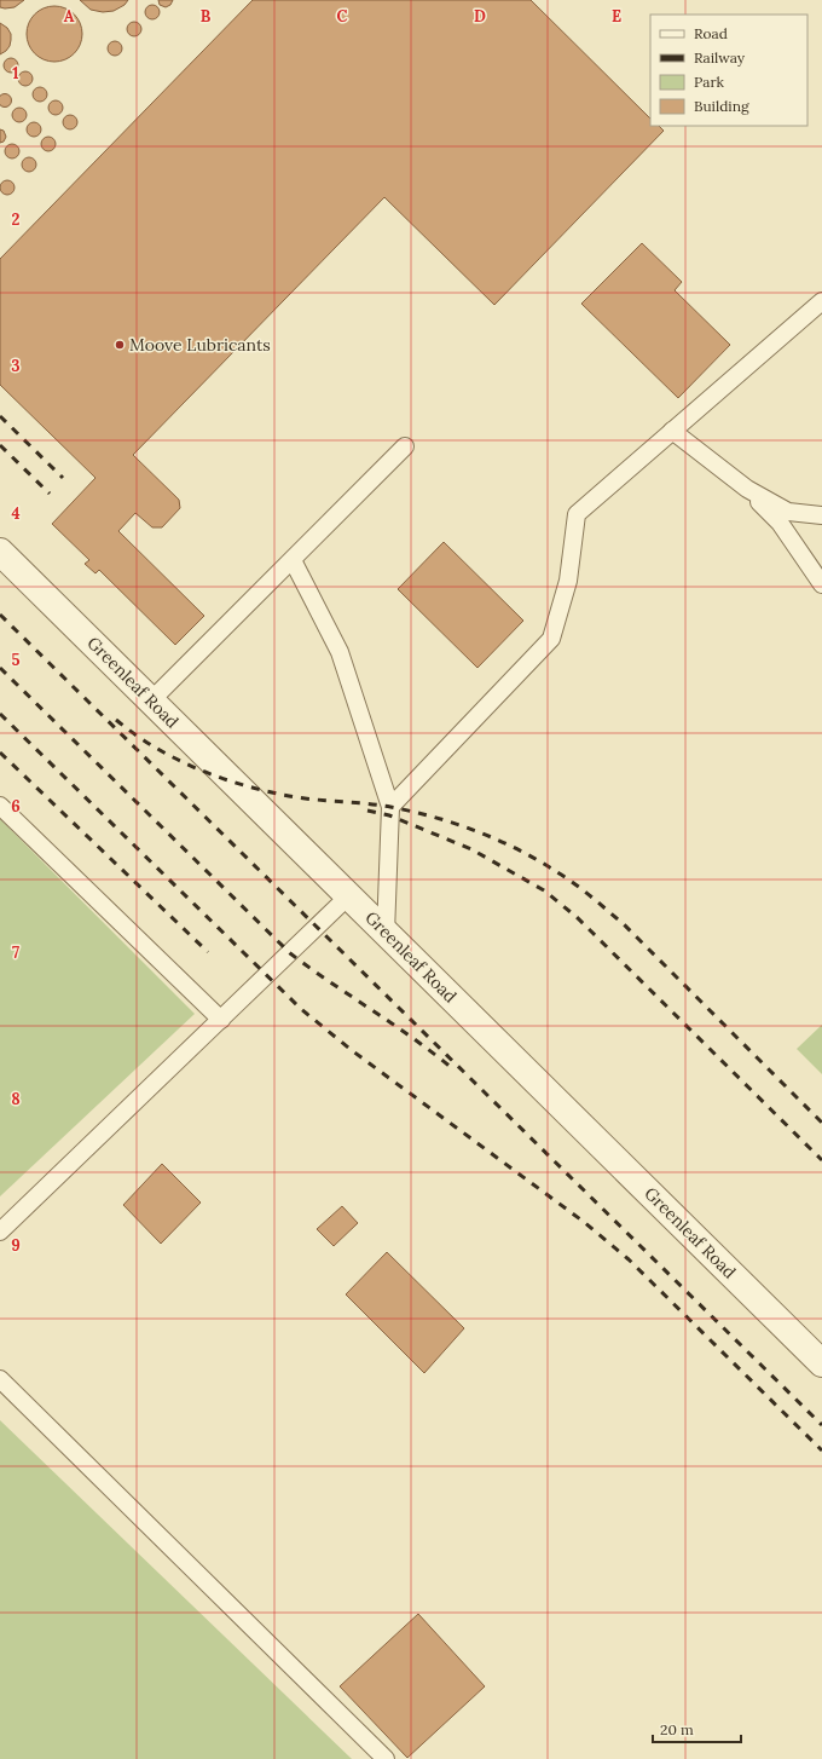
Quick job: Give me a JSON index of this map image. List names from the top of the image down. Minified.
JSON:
{"streets":{"street":["Greenleaf Road"]},"places":["Moove Lubricants"],"legend":["Road","Railway","Park","Building"],"scale_bar":"20 m","grid":{"columns":["A","B","C","D","E"],"rows":["1","2","3","4","5","6","7","8","9"]}}
